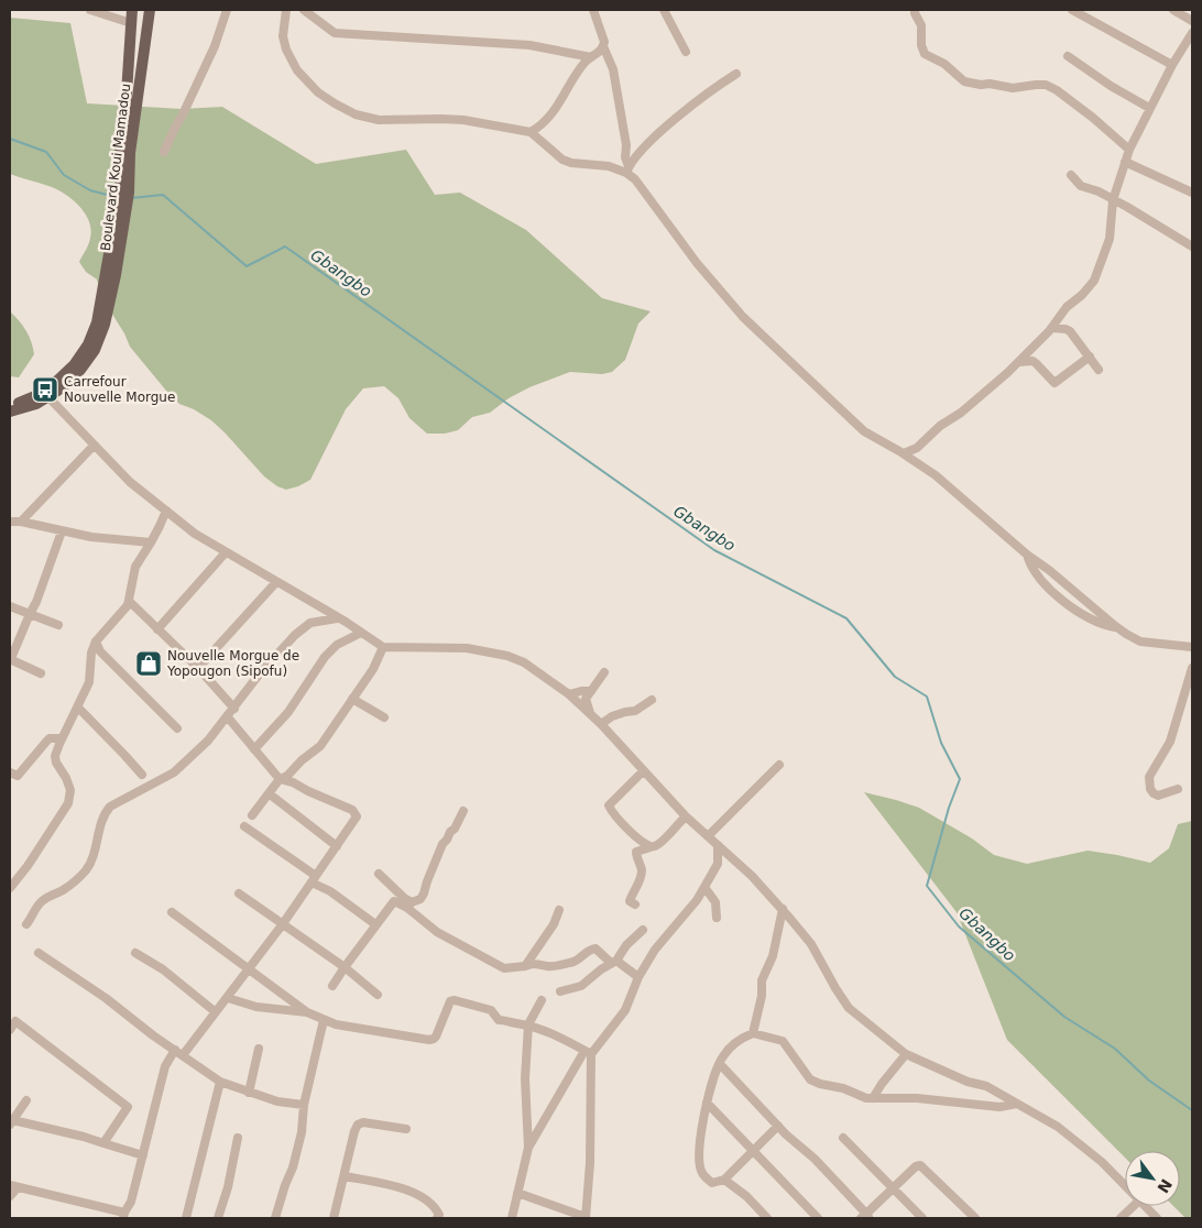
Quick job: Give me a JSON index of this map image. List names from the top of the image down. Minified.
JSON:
{"streets":{"main road":["Boulevard Koui Mamadou"]},"water":["Gbangbo"],"places":{"bus stop":["Carrefour Nouvelle Morgue"],"shop":["Nouvelle Morgue de Yopougon (Sipofu)"]},"north":"bottom right"}
